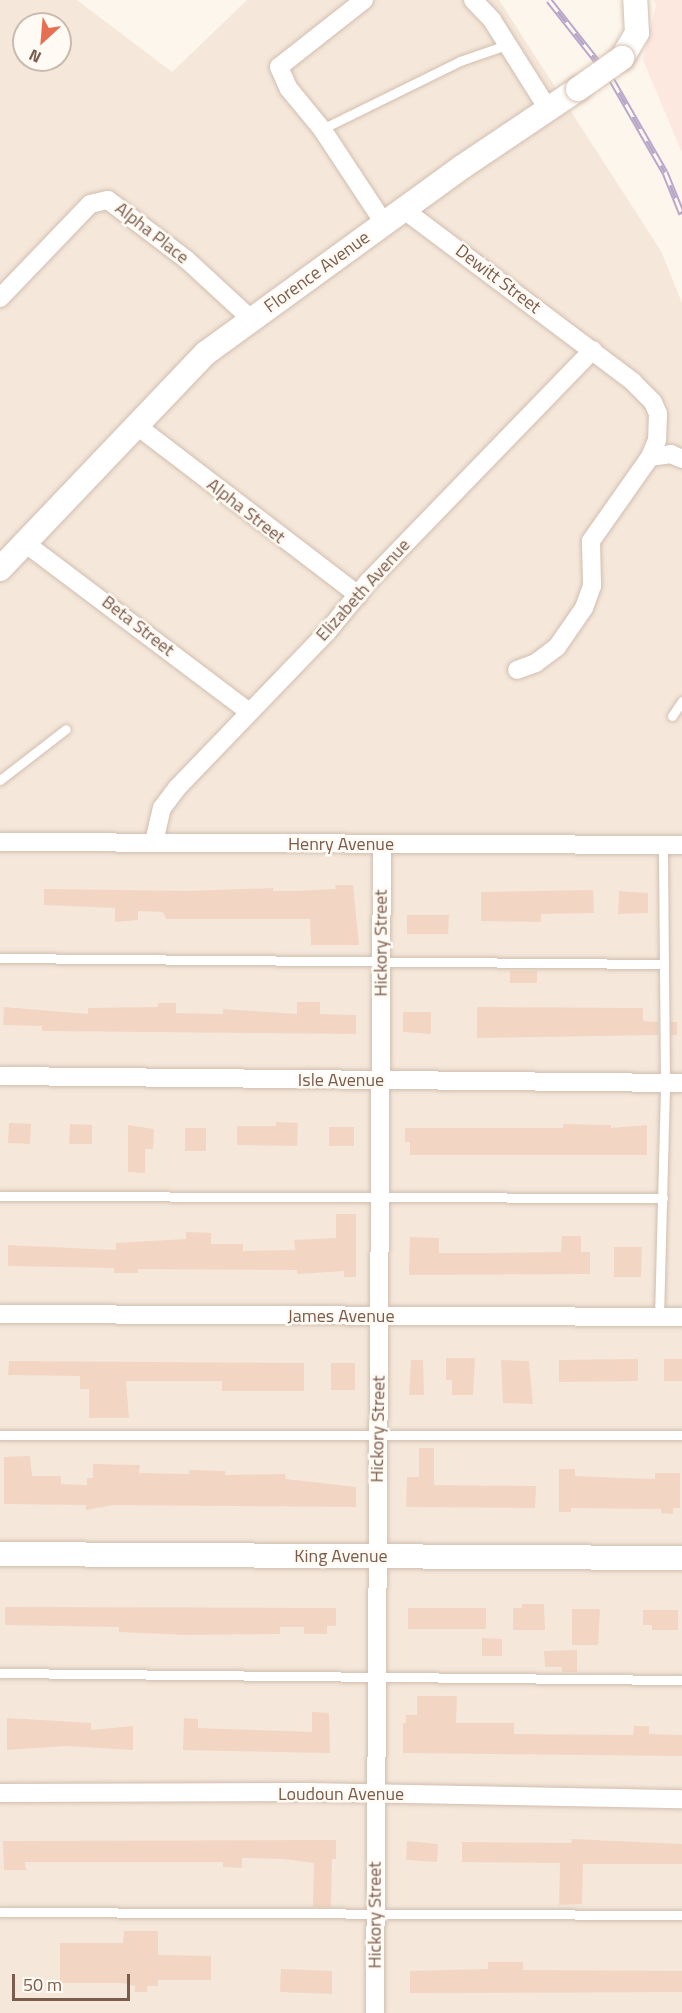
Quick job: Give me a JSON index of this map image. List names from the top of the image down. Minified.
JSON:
{"streets":{"street":["Alpha Place","Florence Avenue","Dewitt Street","Alpha Street","Elizabeth Avenue","Beta Street","Henry Avenue","Hickory Street","Isle Avenue","James Avenue","King Avenue","Loudoun Avenue"]},"crossings":[["Alpha Place","Florence Avenue"],["Florence Avenue","Dewitt Street"],["Florence Avenue","Alpha Street"],["Florence Avenue","Beta Street"],["Dewitt Street","Elizabeth Avenue"],["Alpha Street","Elizabeth Avenue"],["Elizabeth Avenue","Beta Street"],["Elizabeth Avenue","Henry Avenue"],["Henry Avenue","Hickory Street"],["Hickory Street","Isle Avenue"],["Hickory Street","James Avenue"],["Hickory Street","King Avenue"],["Hickory Street","Loudoun Avenue"]],"scale_bar":"50 m","north":"bottom left"}
